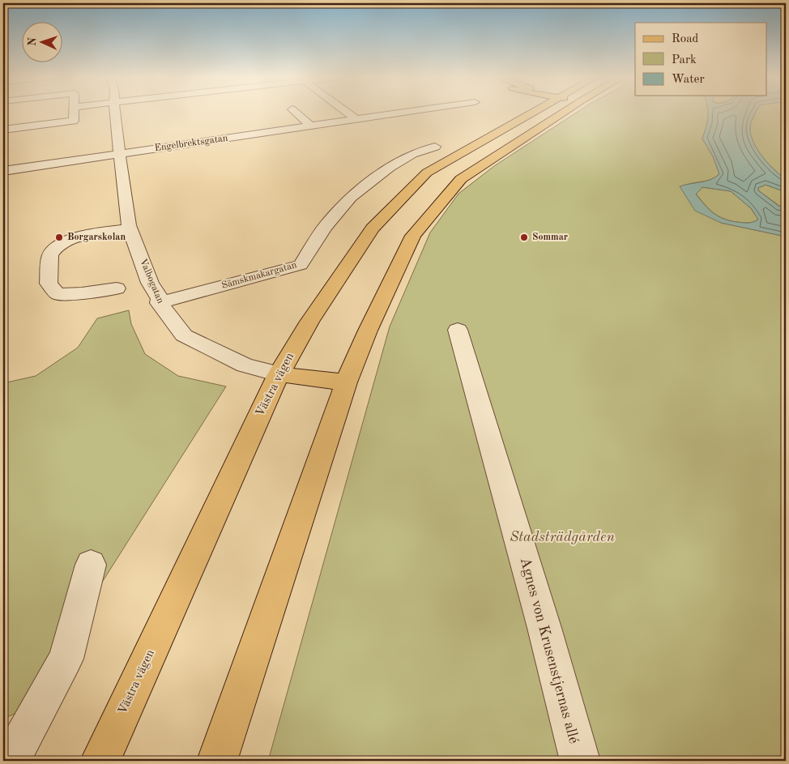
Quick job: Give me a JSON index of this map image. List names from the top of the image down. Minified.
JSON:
{"streets":{"main road":["Valbogatan","Västra vägen"],"street":["Engelbrektsgatan","Sämskmakargatan","Agnes von Krusenstjernas allé"]},"crossings":[["Engelbrektsgatan","Valbogatan"],["Sämskmakargatan","Valbogatan"],["Valbogatan","Västra vägen"]],"parks":["Stadsträdgården"],"places":["Borgarskolan","Sommar"],"legend":["Road","Park","Water"],"north":"left"}
